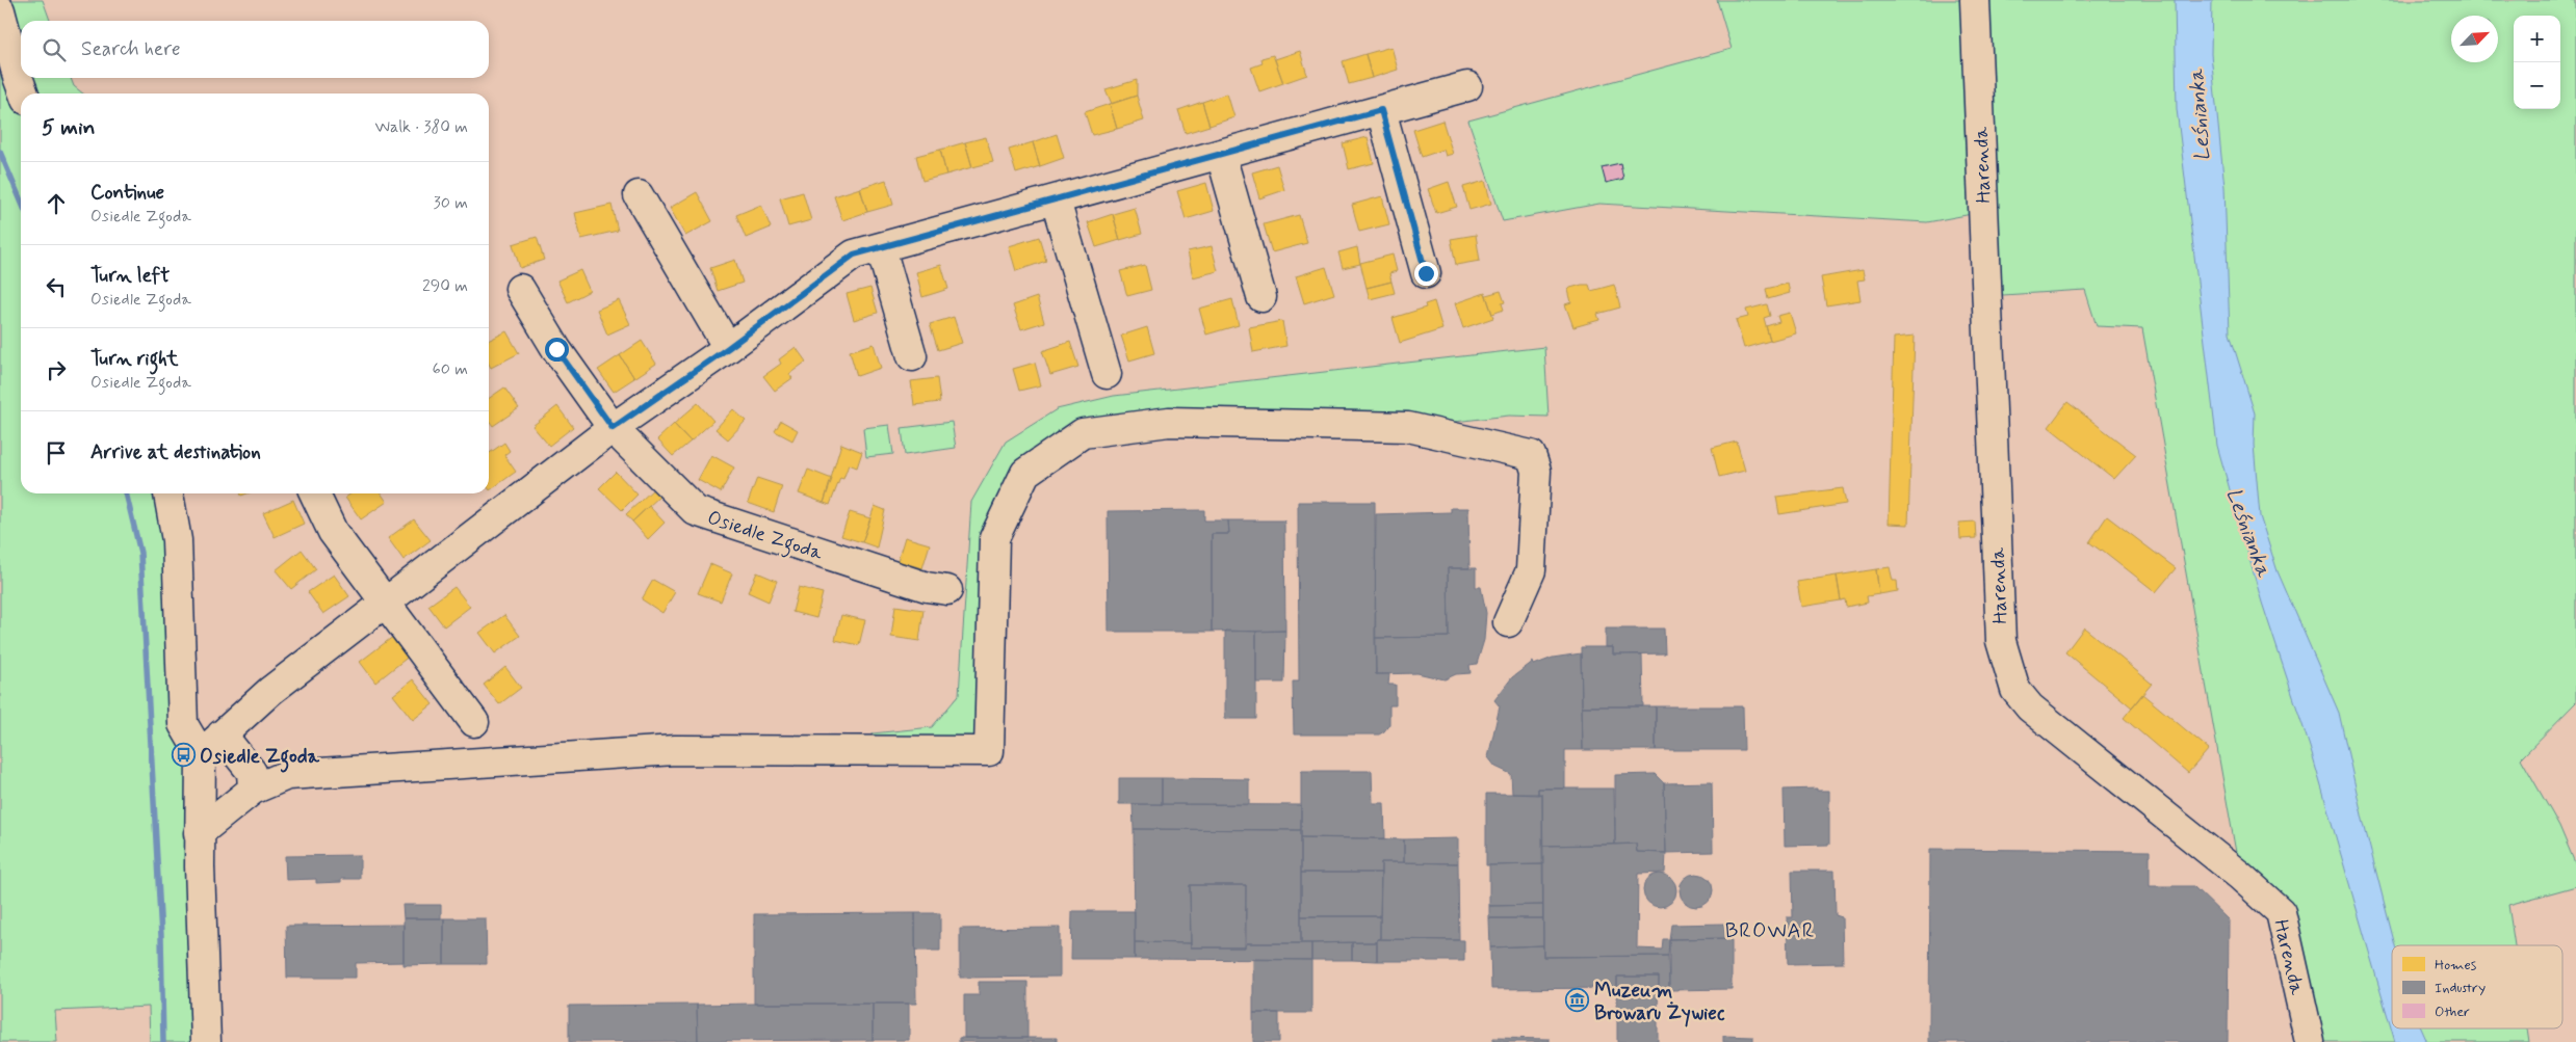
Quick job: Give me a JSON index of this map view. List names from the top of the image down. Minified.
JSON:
{"streets":{"street":["Harenda","Osiedle Zgoda"]},"districts":["BROWAR"],"water":["Leśnianka"],"places":{"bus stop":["Osiedle Zgoda"],"museum":["Muzeum Browaru Żywiec"]},"legend":["Homes","Industry","Other"],"north":"top right","page":{"map_buttons":["+","−"],"search":"Search here","heading":["5 min","Walk · 380 m"],"list":[["Continue","Osiedle Zgoda","30 m"],["Turn left","Osiedle Zgoda","290 m"],["Turn right","Osiedle Zgoda","60 m"],"Arrive at destination"]}}
